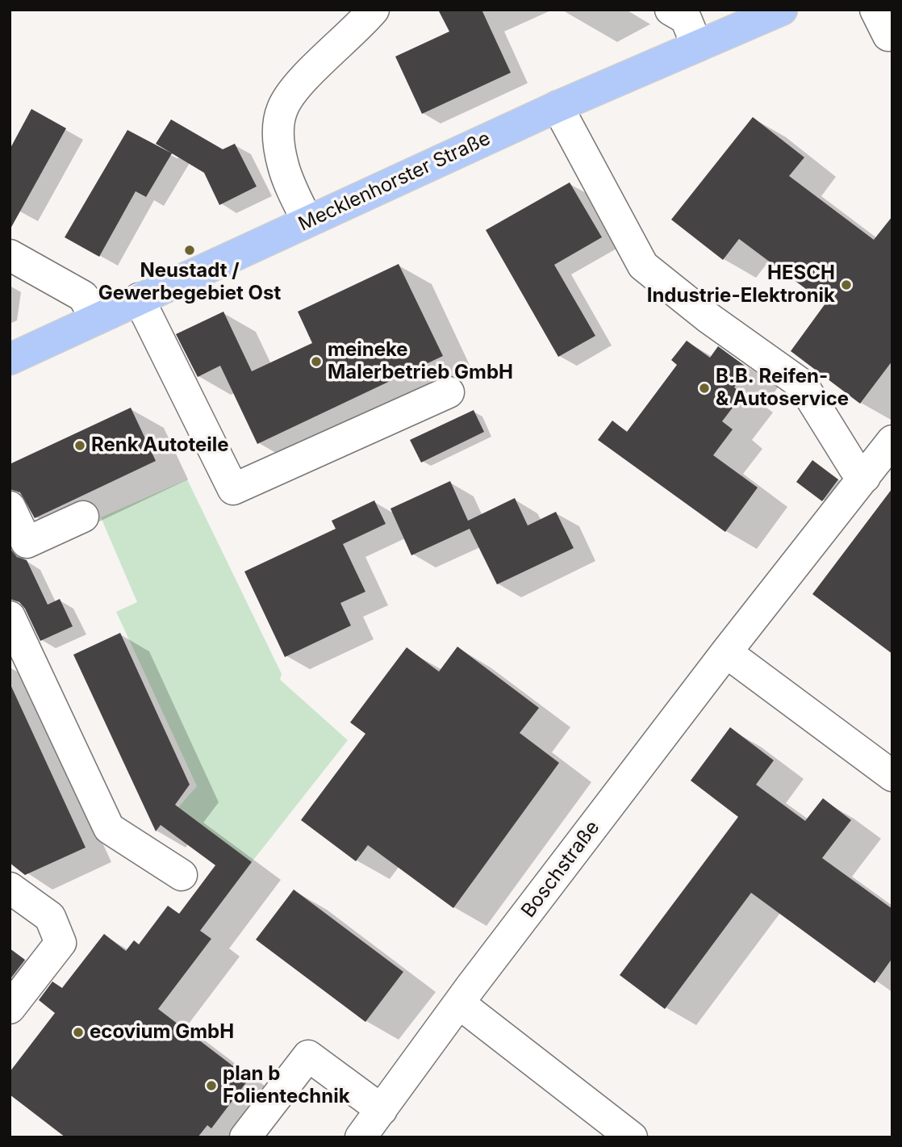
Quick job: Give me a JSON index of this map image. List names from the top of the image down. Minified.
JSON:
{"streets":{"main road":["Mecklenhorster Straße"],"street":["Boschstraße"]},"places":["Neustadt / Gewerbegebiet Ost","HESCH Industrie-Elektronik","meineke Malerbetrieb GmbH","B.B. Reifen- & Autoservice","Renk Autoteile","ecovium GmbH","plan b Folientechnik"]}
